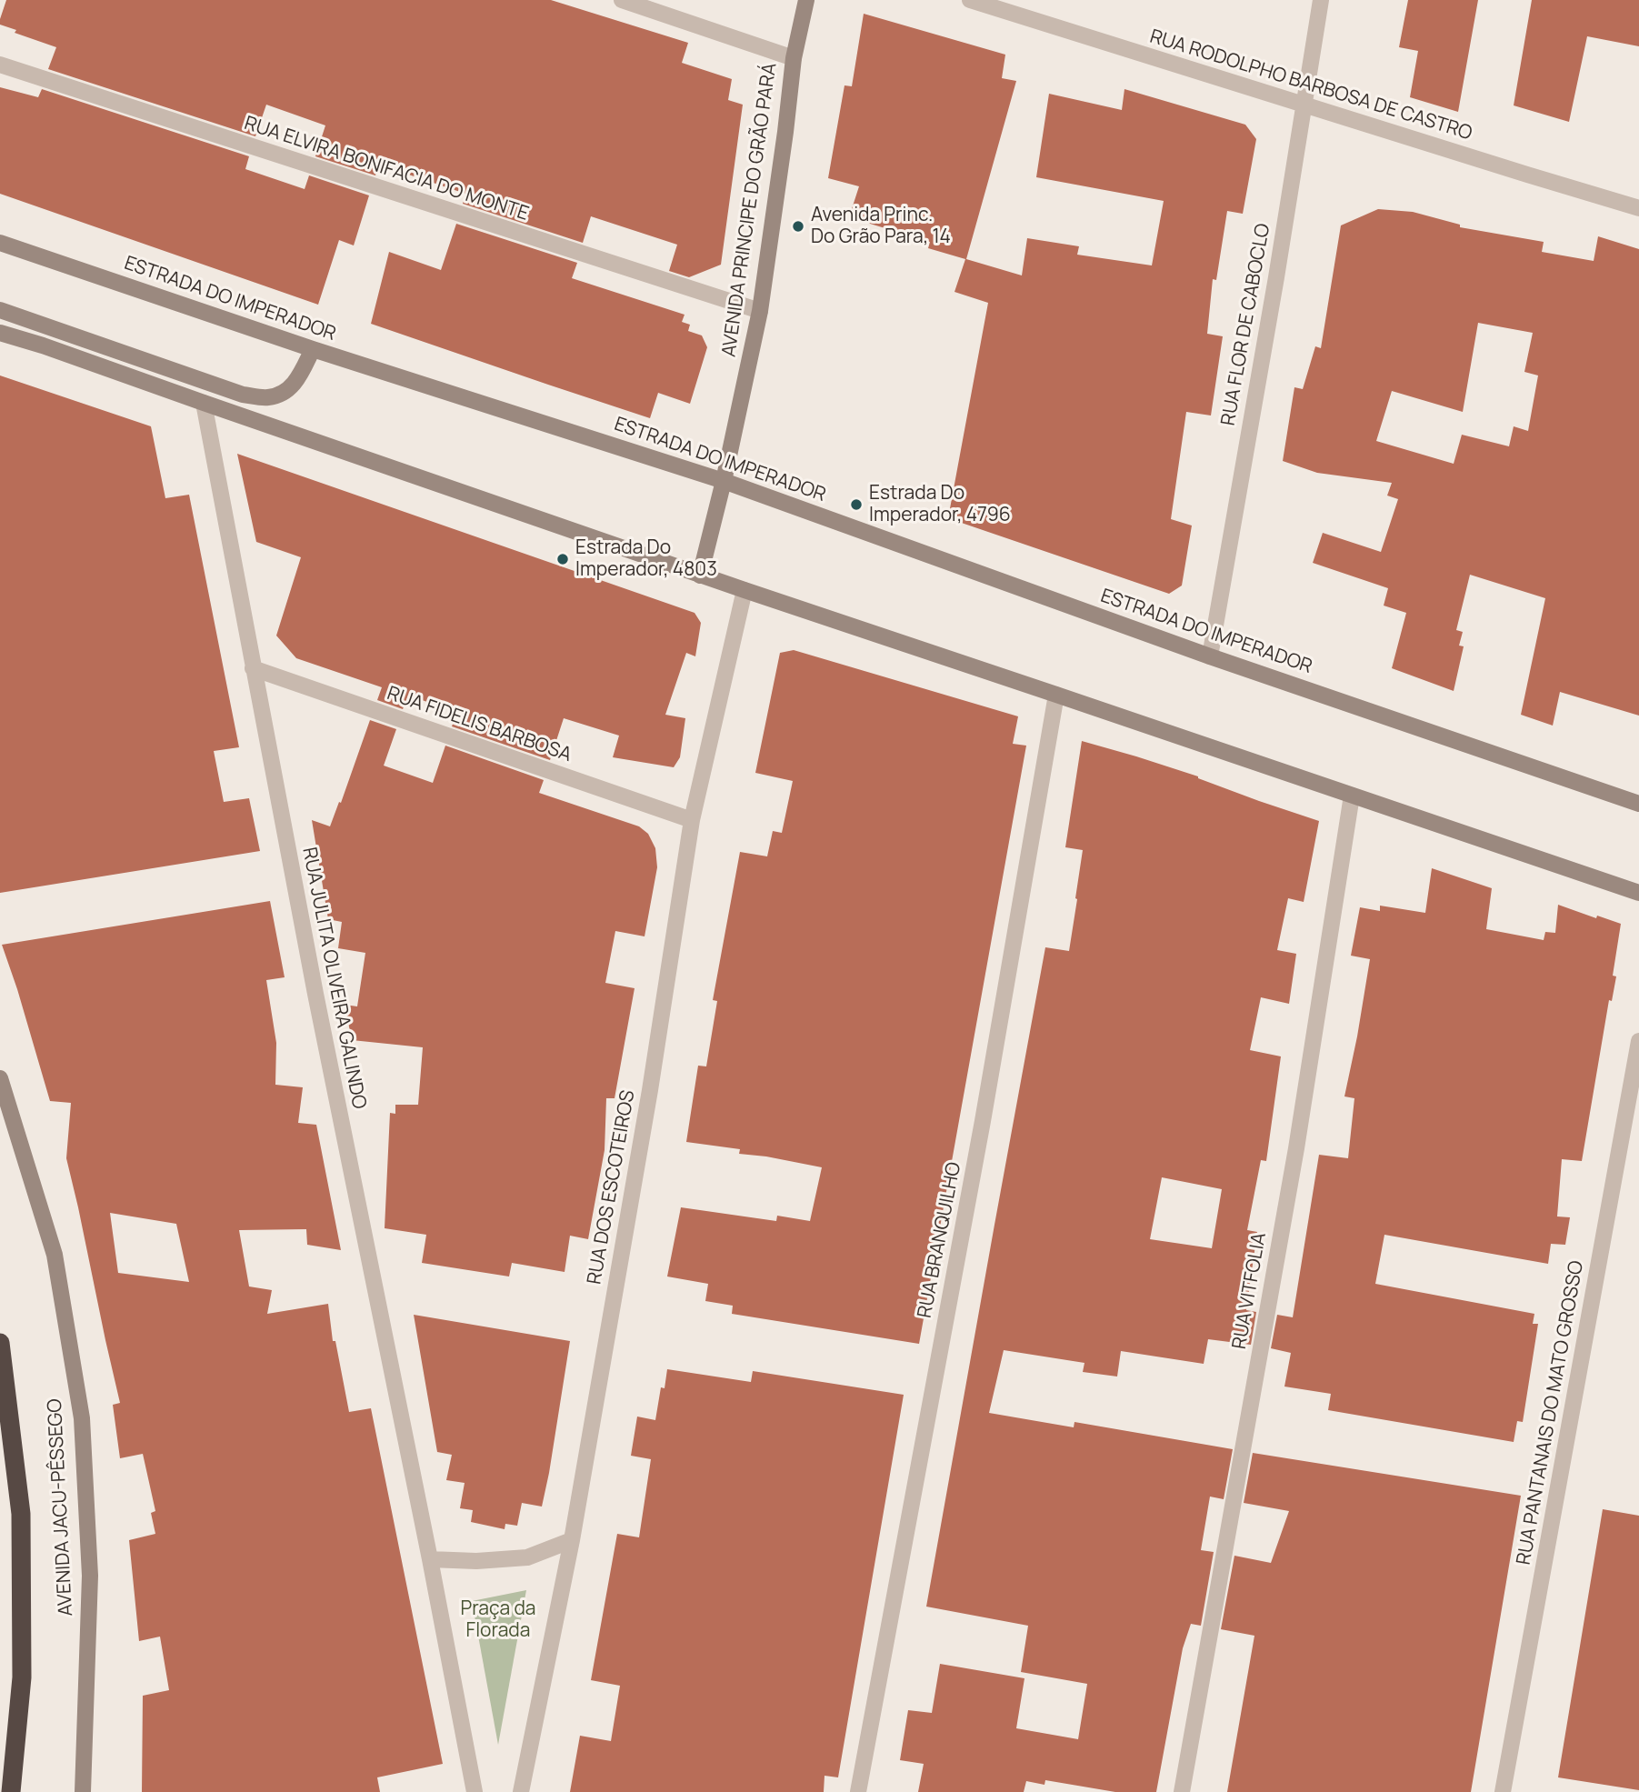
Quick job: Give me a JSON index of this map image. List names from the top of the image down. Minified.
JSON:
{"streets":{"main road":["AVENIDA PRINCIPE DO GRÃO PARÁ","ESTRADA DO IMPERADOR","AVENIDA JACU-PÊSSEGO"],"street":["RUA RODOLPHO BARBOSA DE CASTRO","RUA ELVIRA BONIFACIA DO MONTE","RUA FLOR DE CABOCLO","RUA FIDELIS BARBOSA","RUA JULITA OLIVEIRA GALINDO","RUA DOS ESCOTEIROS","RUA BRANQUILHO","RUA VITFOLIA","RUA PANTANAIS DO MATO GROSSO"]},"crossings":[["RUA RODOLPHO BARBOSA DE CASTRO","RUA FLOR DE CABOCLO"],["RUA ELVIRA BONIFACIA DO MONTE","AVENIDA PRINCIPE DO GRÃO PARÁ"],["AVENIDA PRINCIPE DO GRÃO PARÁ","ESTRADA DO IMPERADOR"],["ESTRADA DO IMPERADOR","RUA FLOR DE CABOCLO"],["RUA FIDELIS BARBOSA","RUA JULITA OLIVEIRA GALINDO"],["RUA FIDELIS BARBOSA","RUA DOS ESCOTEIROS"]],"parks":["Praça da Florada"],"places":["Avenida Princ. Do Grão Para, 14","Estrada Do Imperador, 4796","Estrada Do Imperador, 4803"]}
